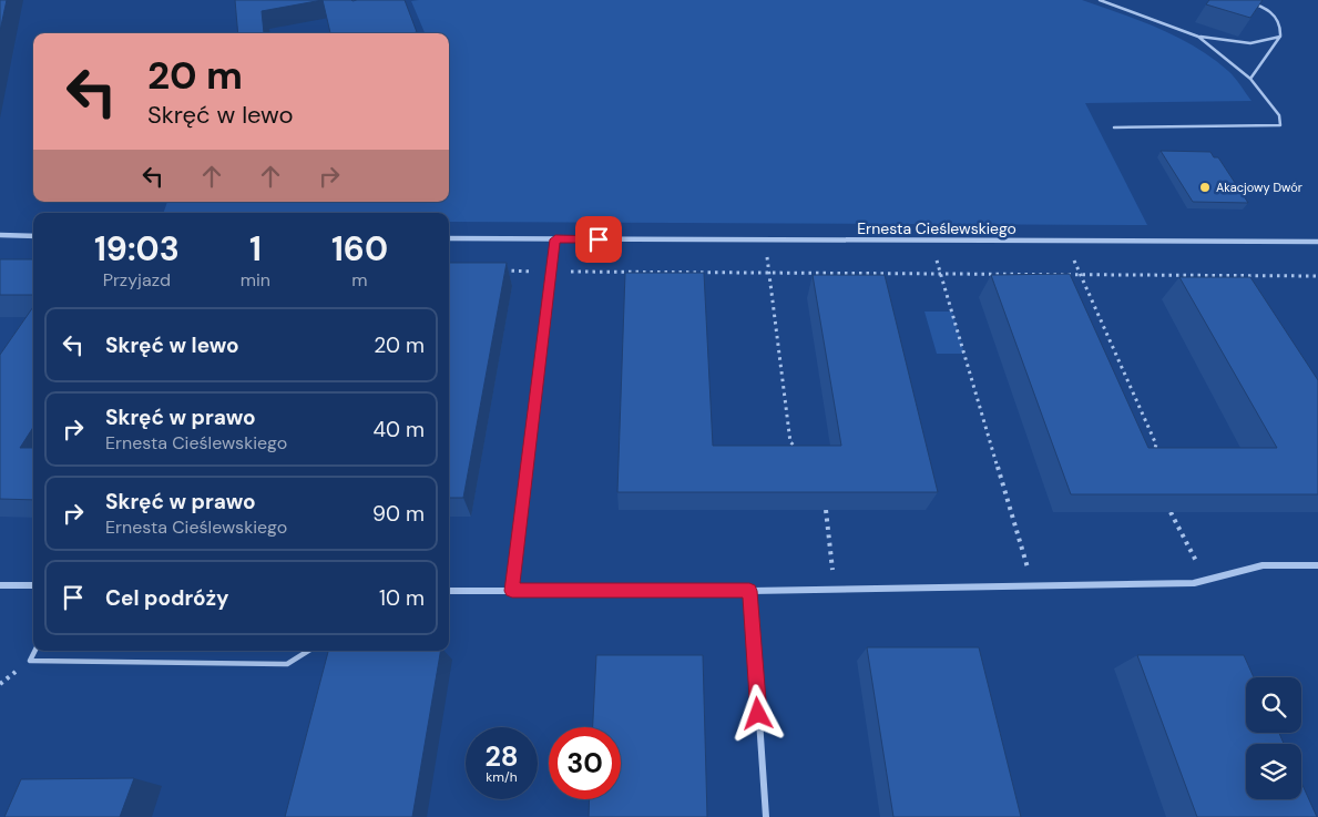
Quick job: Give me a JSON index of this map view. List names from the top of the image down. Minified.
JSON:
{"streets":{"street":["Ernesta Cieślewskiego"]},"places":["Akacjowy Dwór"],"page":{"turn":["20 m","Skręć w lewo"],"eta":["19:03","Przyjazd","1","min","160","m"],"list":[{"name":"Skręć w lewo","value":"20 m"},{"name":"Skręć w prawo","note":"Ernesta Cieślewskiego","value":"40 m"},{"name":"Skręć w prawo","note":"Ernesta Cieślewskiego","value":"90 m"},{"name":"Cel podróży","value":"10 m"}],"speed":"28 km/h","limit":"30"}}
